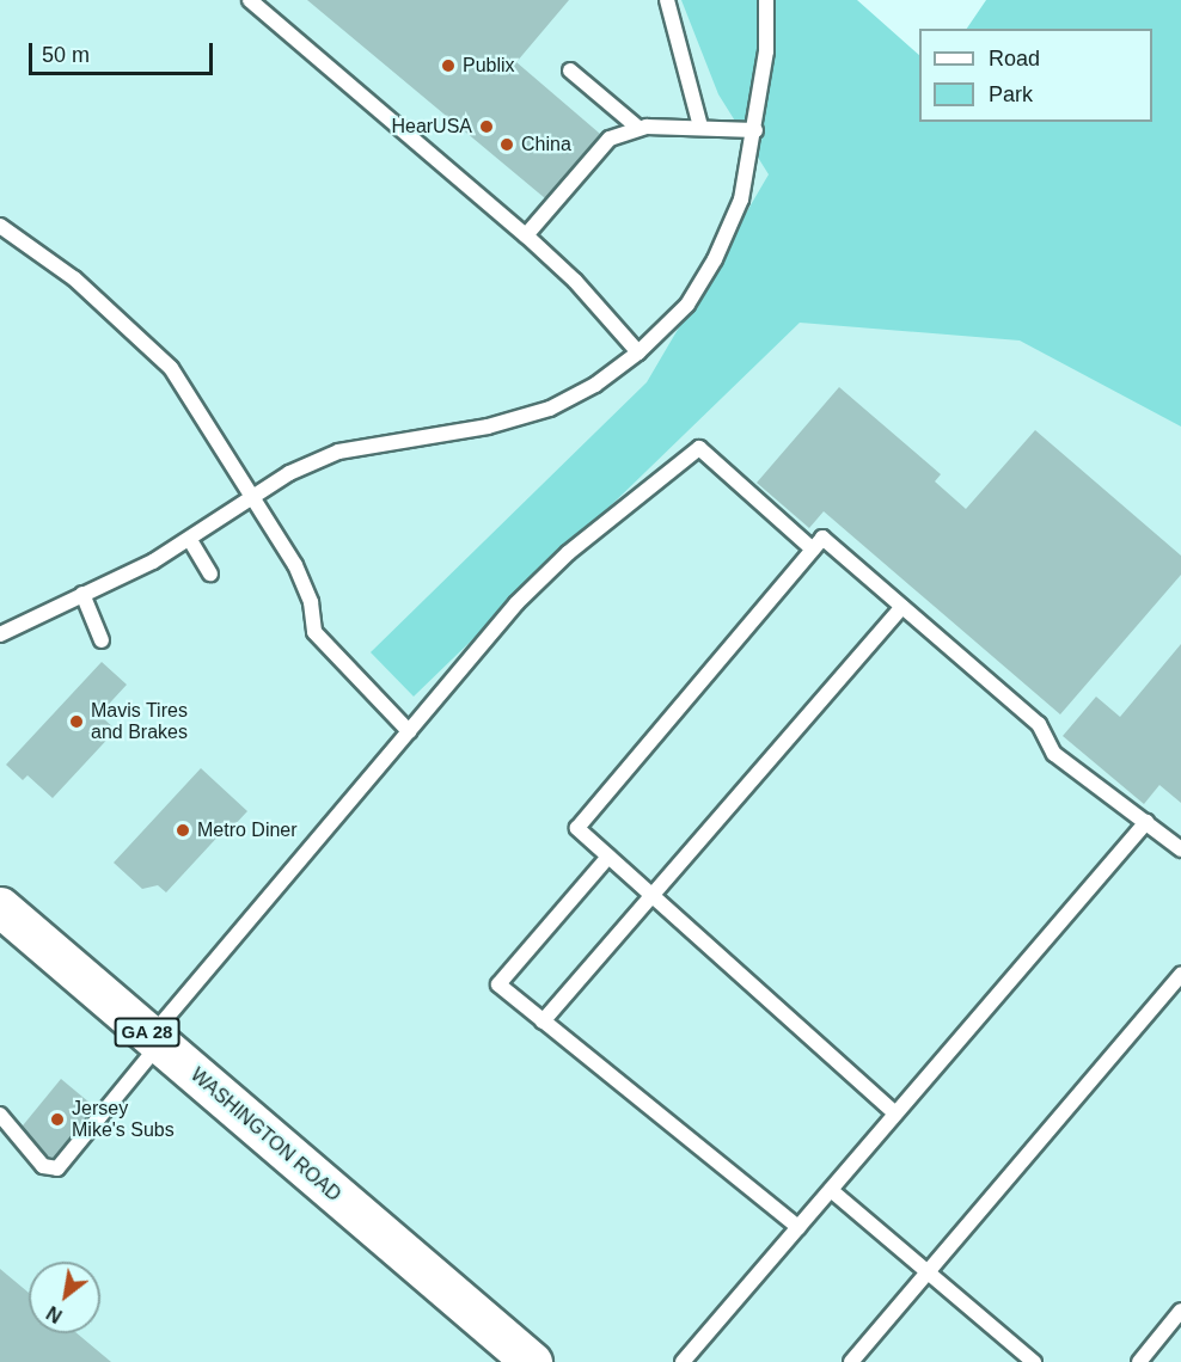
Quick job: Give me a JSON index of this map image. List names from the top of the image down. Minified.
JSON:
{"streets":{"main road":["GA 28","WASHINGTON ROAD"]},"places":["Publix","HearUSA","China","Mavis Tires and Brakes","Metro Diner","Jersey Mike's Subs"],"legend":["Road","Park"],"scale_bar":"50 m","north":"bottom left"}
